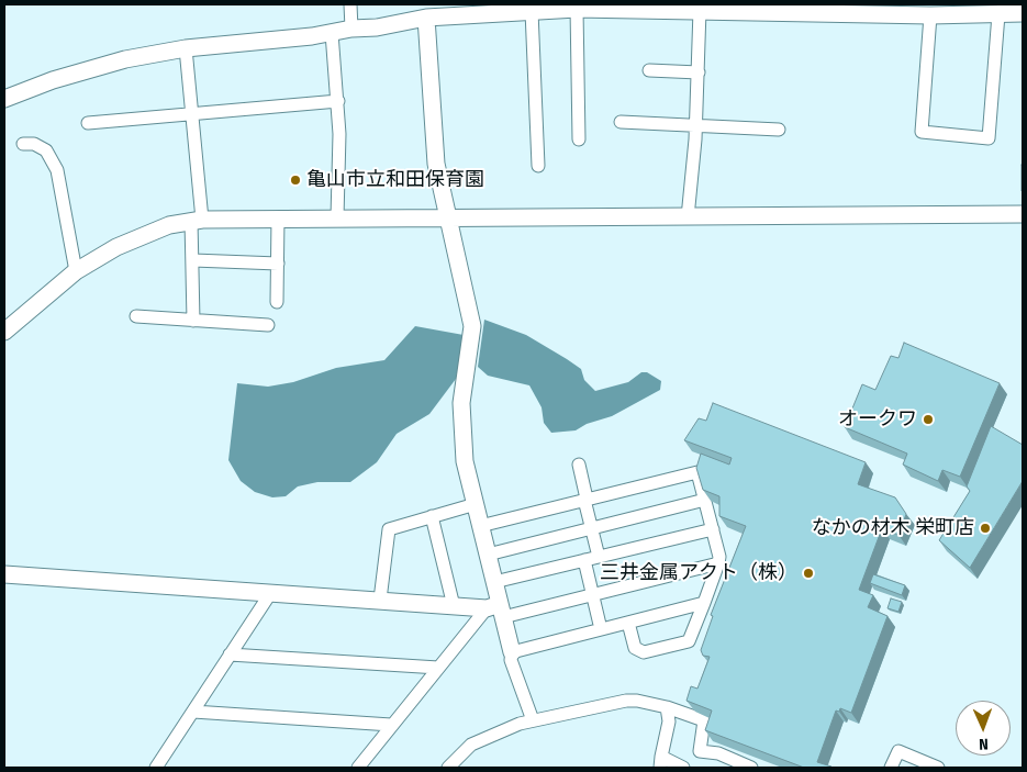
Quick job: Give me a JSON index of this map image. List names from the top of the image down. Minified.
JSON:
{"places":["亀山市立和田保育園","オークワ","なかの材木 栄町店","三井金属アクト（株）"],"north":"bottom"}
